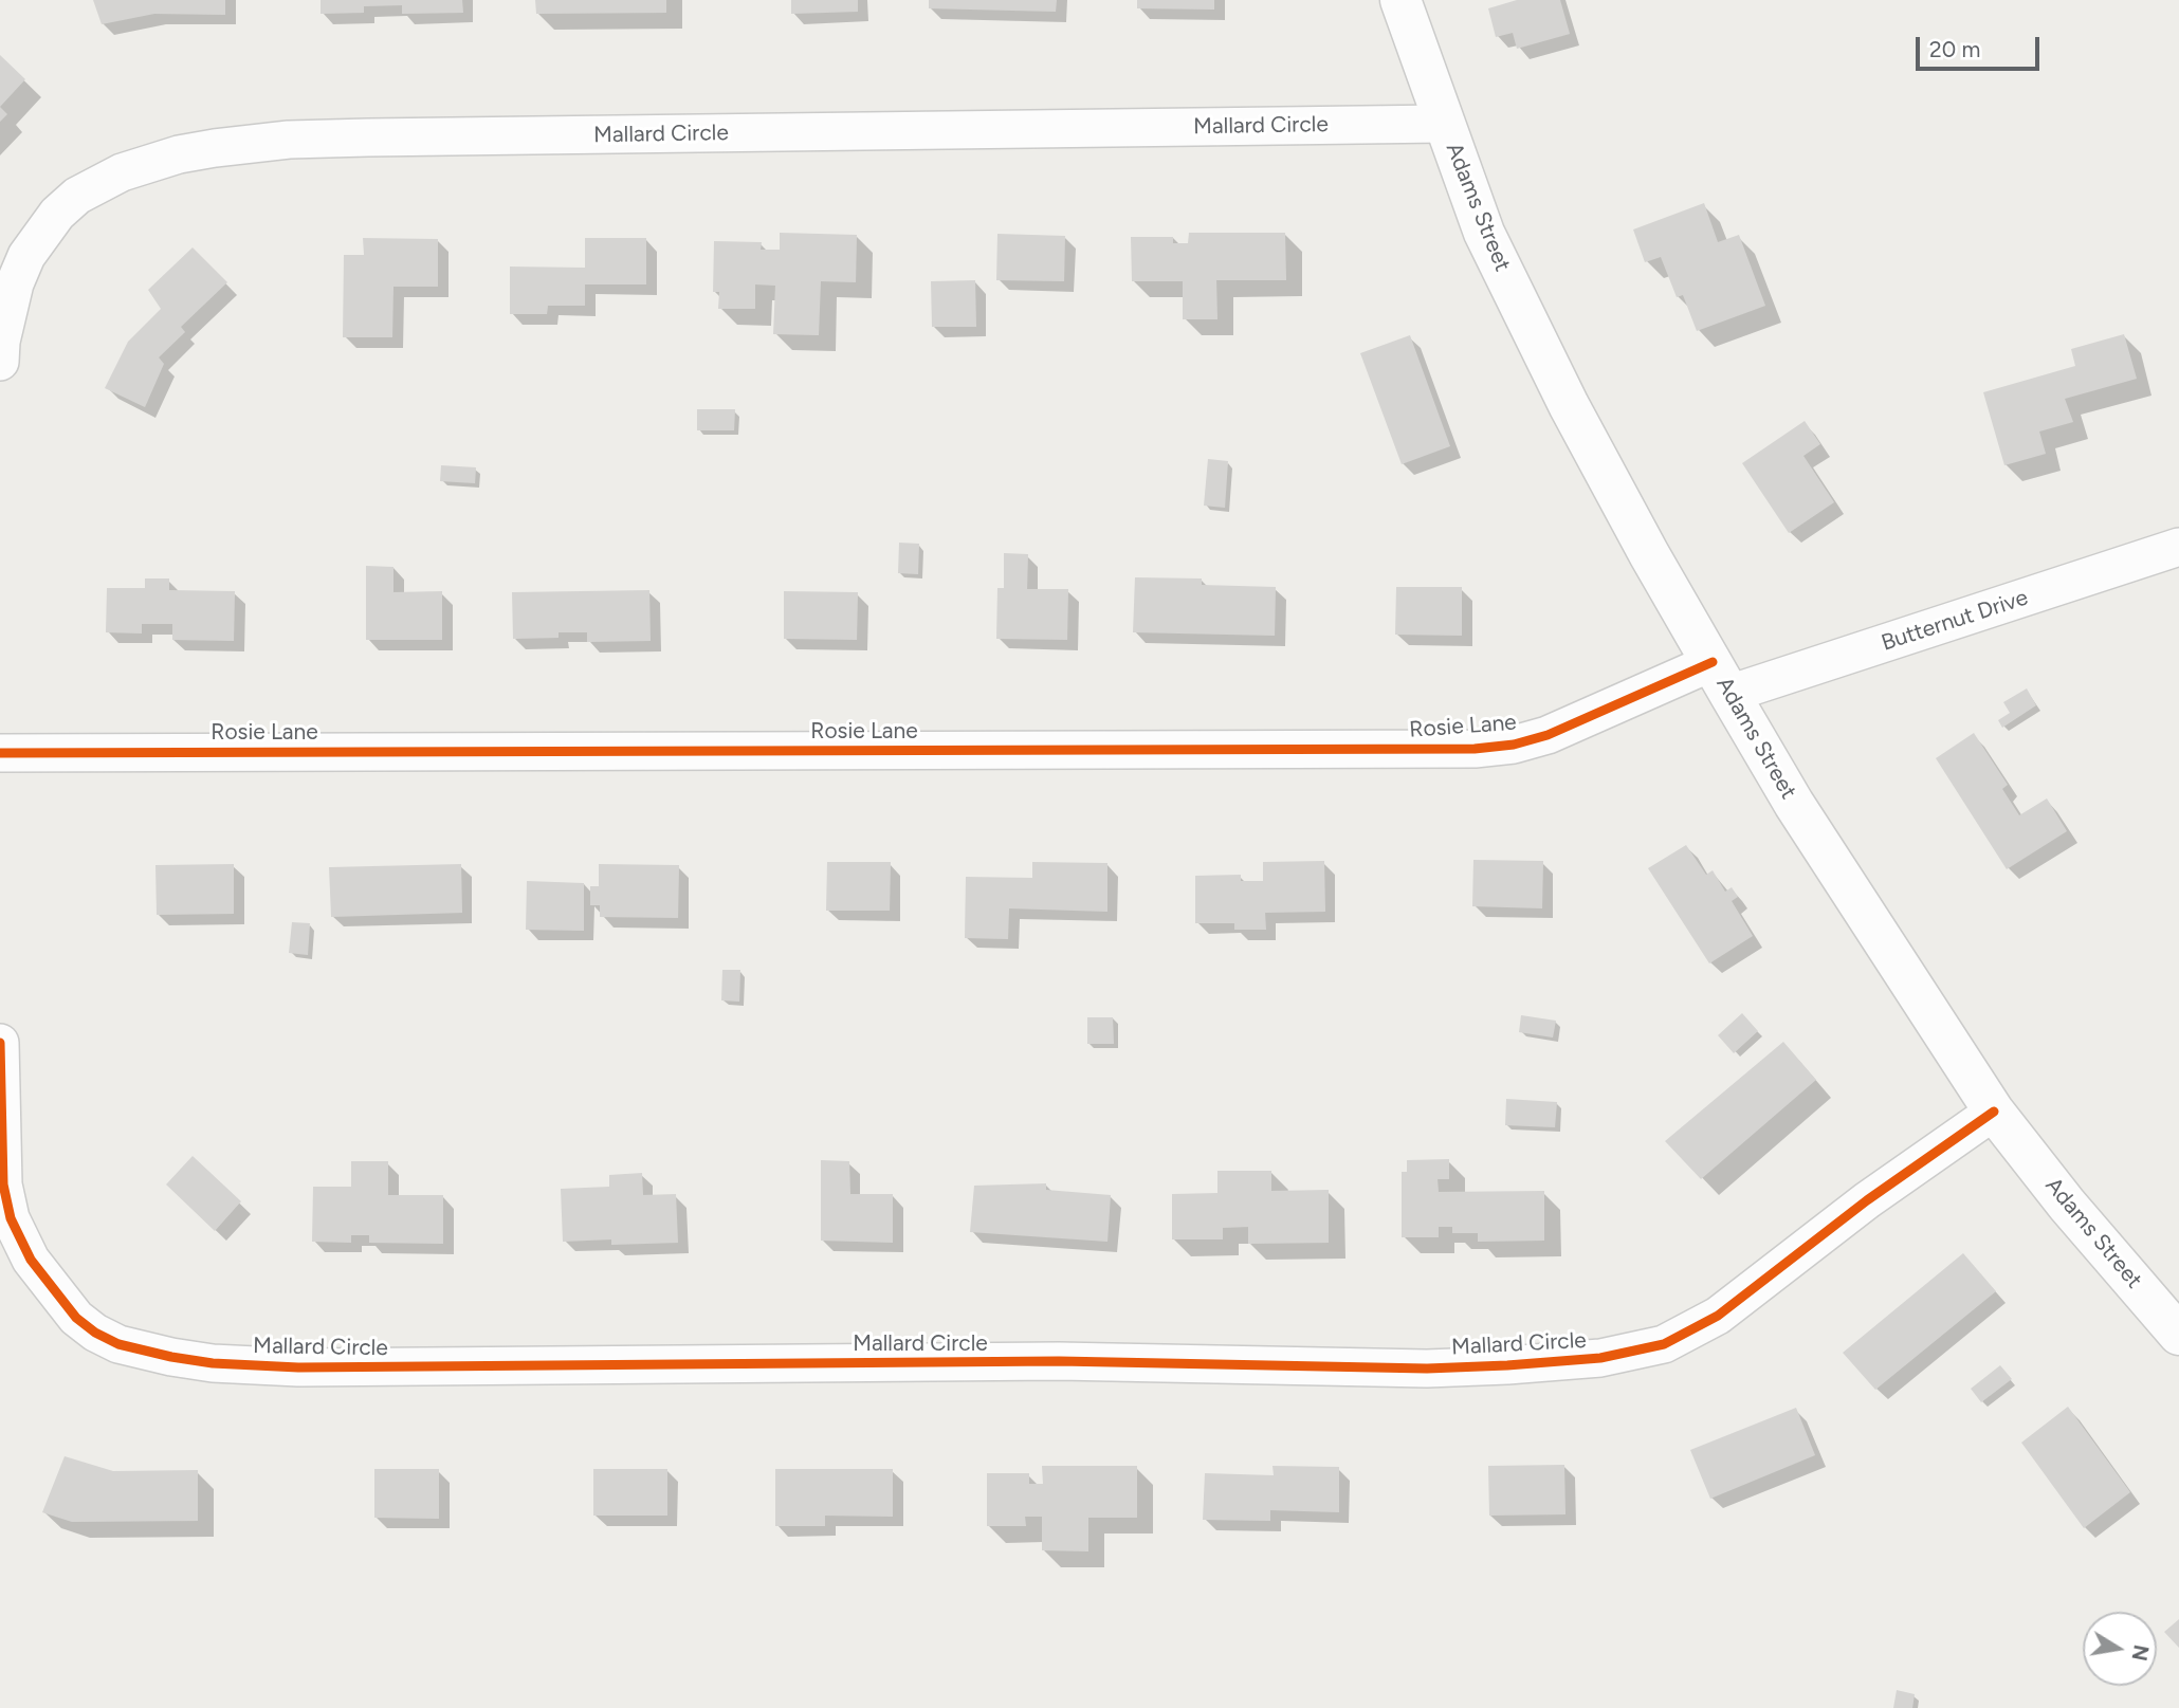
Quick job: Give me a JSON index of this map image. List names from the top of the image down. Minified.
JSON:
{"streets":{"street":["Mallard Circle","Adams Street","Butternut Drive","Rosie Lane"]},"crossings":[["Mallard Circle","Adams Street"],["Adams Street","Butternut Drive"],["Adams Street","Rosie Lane"],["Butternut Drive","Rosie Lane"]],"scale_bar":"20 m","north":"right"}
